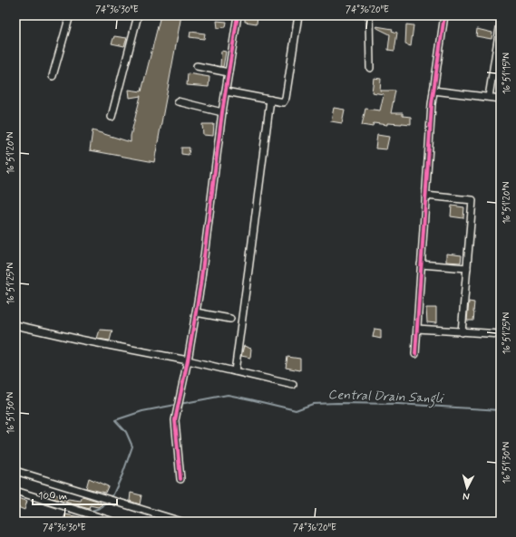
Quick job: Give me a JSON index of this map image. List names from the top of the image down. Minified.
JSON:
{"water":["Central Drain Sangli"],"scale_bar":"100 m","north":"bottom","coordinates":["74°36'30\"E","74°36'20\"E","16°51'15\"N","16°51'20\"N","16°51'25\"N","16°51'30\"N"]}
